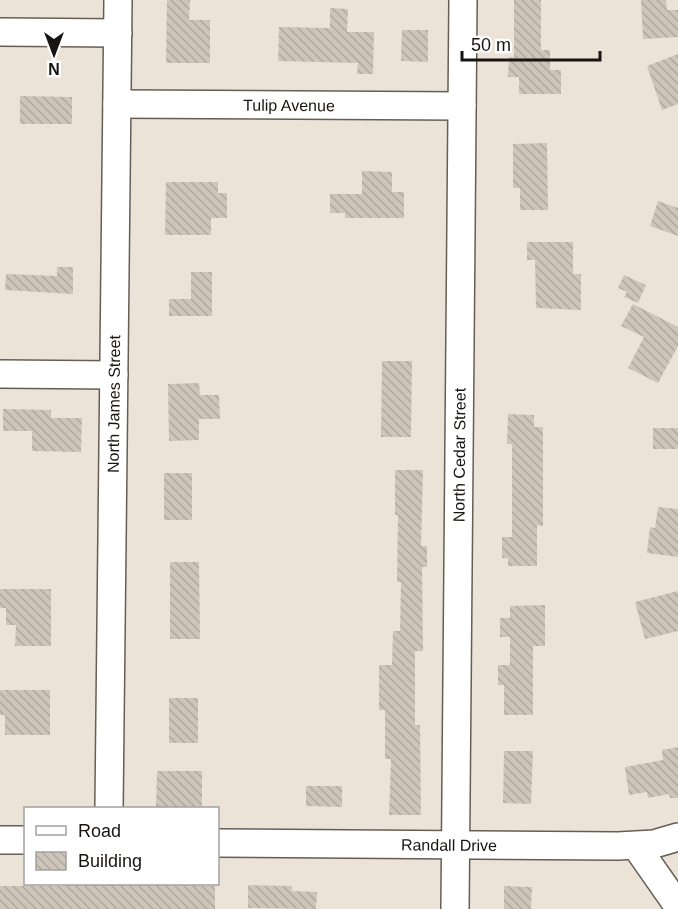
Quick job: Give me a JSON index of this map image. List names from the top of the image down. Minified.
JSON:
{"streets":{"street":["Tulip Avenue","North James Street","North Cedar Street","Randall Drive"]},"crossings":[["Tulip Avenue","North James Street"],["Tulip Avenue","North Cedar Street"],["North Cedar Street","Randall Drive"]],"legend":["Road","Building"],"scale_bar":"50 m","north":"bottom"}
